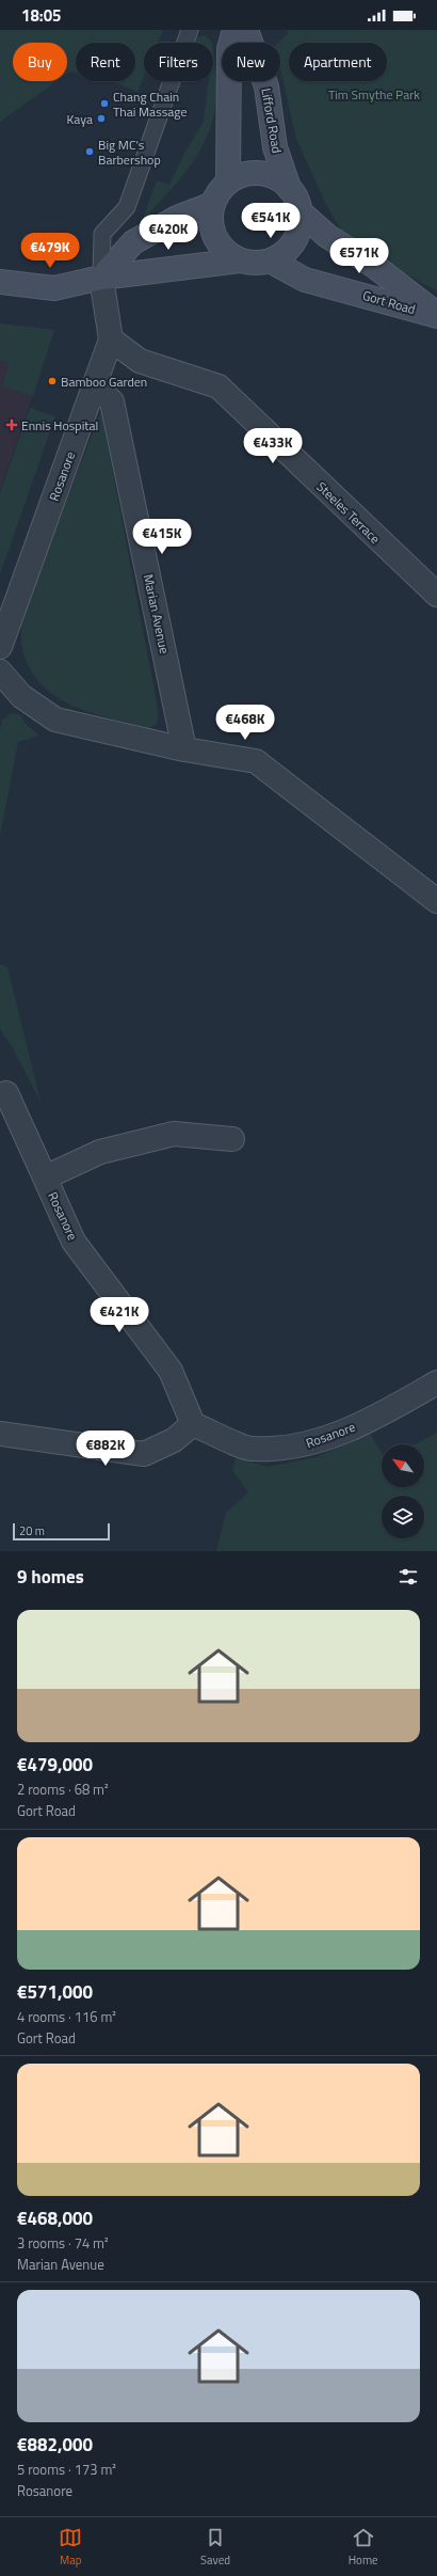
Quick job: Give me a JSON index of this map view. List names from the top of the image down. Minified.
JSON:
{"streets":{"main road":["Lifford Road","Gort Road"],"street":["Rosanore","Steeles Terrace","Marian Avenue"]},"crossings":[["Lifford Road","Gort Road"],["Rosanore","Steeles Terrace"],["Rosanore","Marian Avenue"]],"parks":["Tim Smythe Park"],"places":{"other":["Chang Chain Thai Massage","Kaya","Big MC's Barbershop","Bamboo Garden"],"health":["Ennis Hospital"]},"scale_bar":"20 m","north":"top left","page":{"status":"18:05","chip":["Buy","Rent","Filters","New","Apartment"],"price":["€541K","€420K","€479K","€571K","€433K","€415K","€468K","€421K","€882K"],"scale":"20 m","heading":"9 homes","list":[{"name":"€479,000","note":"2 rooms · 68 m² · Gort Road"},{"name":"€571,000","note":"4 rooms · 116 m² · Gort Road"},{"name":"€468,000","note":"3 rooms · 74 m² · Marian Avenue"},{"name":"€882,000","note":"5 rooms · 173 m² · Rosanore"}],"tabs":["Map","Saved","Home"]}}
